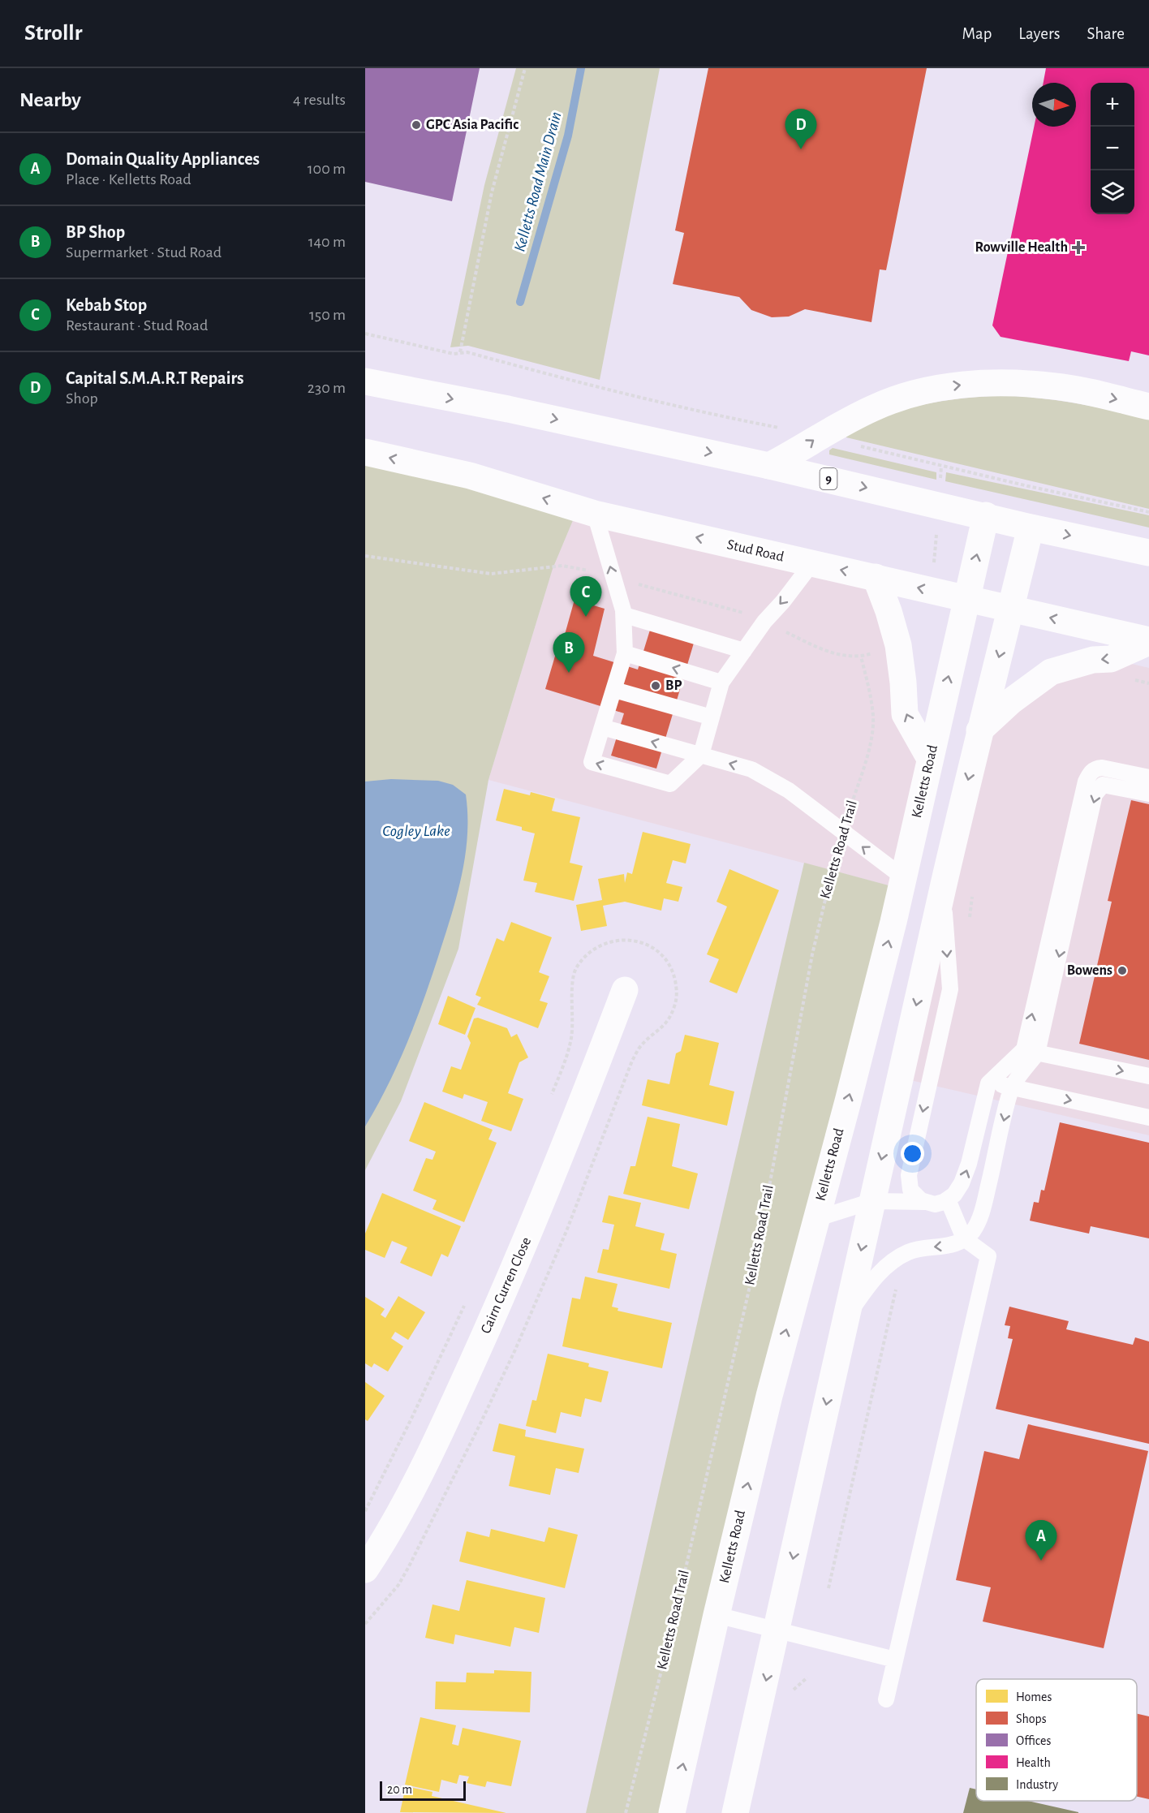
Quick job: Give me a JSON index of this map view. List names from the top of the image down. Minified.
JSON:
{"streets":{"main road":["9","Stud Road","Kelletts Road","Cairn Curren Close"],"path":["Kelletts Road Trail"]},"crossings":[["9","Kelletts Road"],["Stud Road","Kelletts Road"]],"water":["Kelletts Road Main Drain","Cogley Lake"],"places":{"other":["GPC Asia Pacific","BP","Bowens"],"health":["Rowville Health"]},"legend":["Homes","Shops","Offices","Health","Industry"],"scale_bar":"20 m","north":"right","page":{"header":"Strollr","nav":["Map","Layers","Share"],"heading":["Nearby","4 results"],"map_buttons":["+","−"],"pins":["D","C","B","A"],"list":[{"mark":"A","name":"Domain Quality Appliances","note":"Place · Kelletts Road","value":"100 m"},{"mark":"B","name":"BP Shop","note":"Supermarket · Stud Road","value":"140 m"},{"mark":"C","name":"Kebab Stop","note":"Restaurant · Stud Road","value":"150 m"},{"mark":"D","name":"Capital S.M.A.R.T Repairs","note":"Shop","value":"230 m"}],"scale":"20 m"}}
